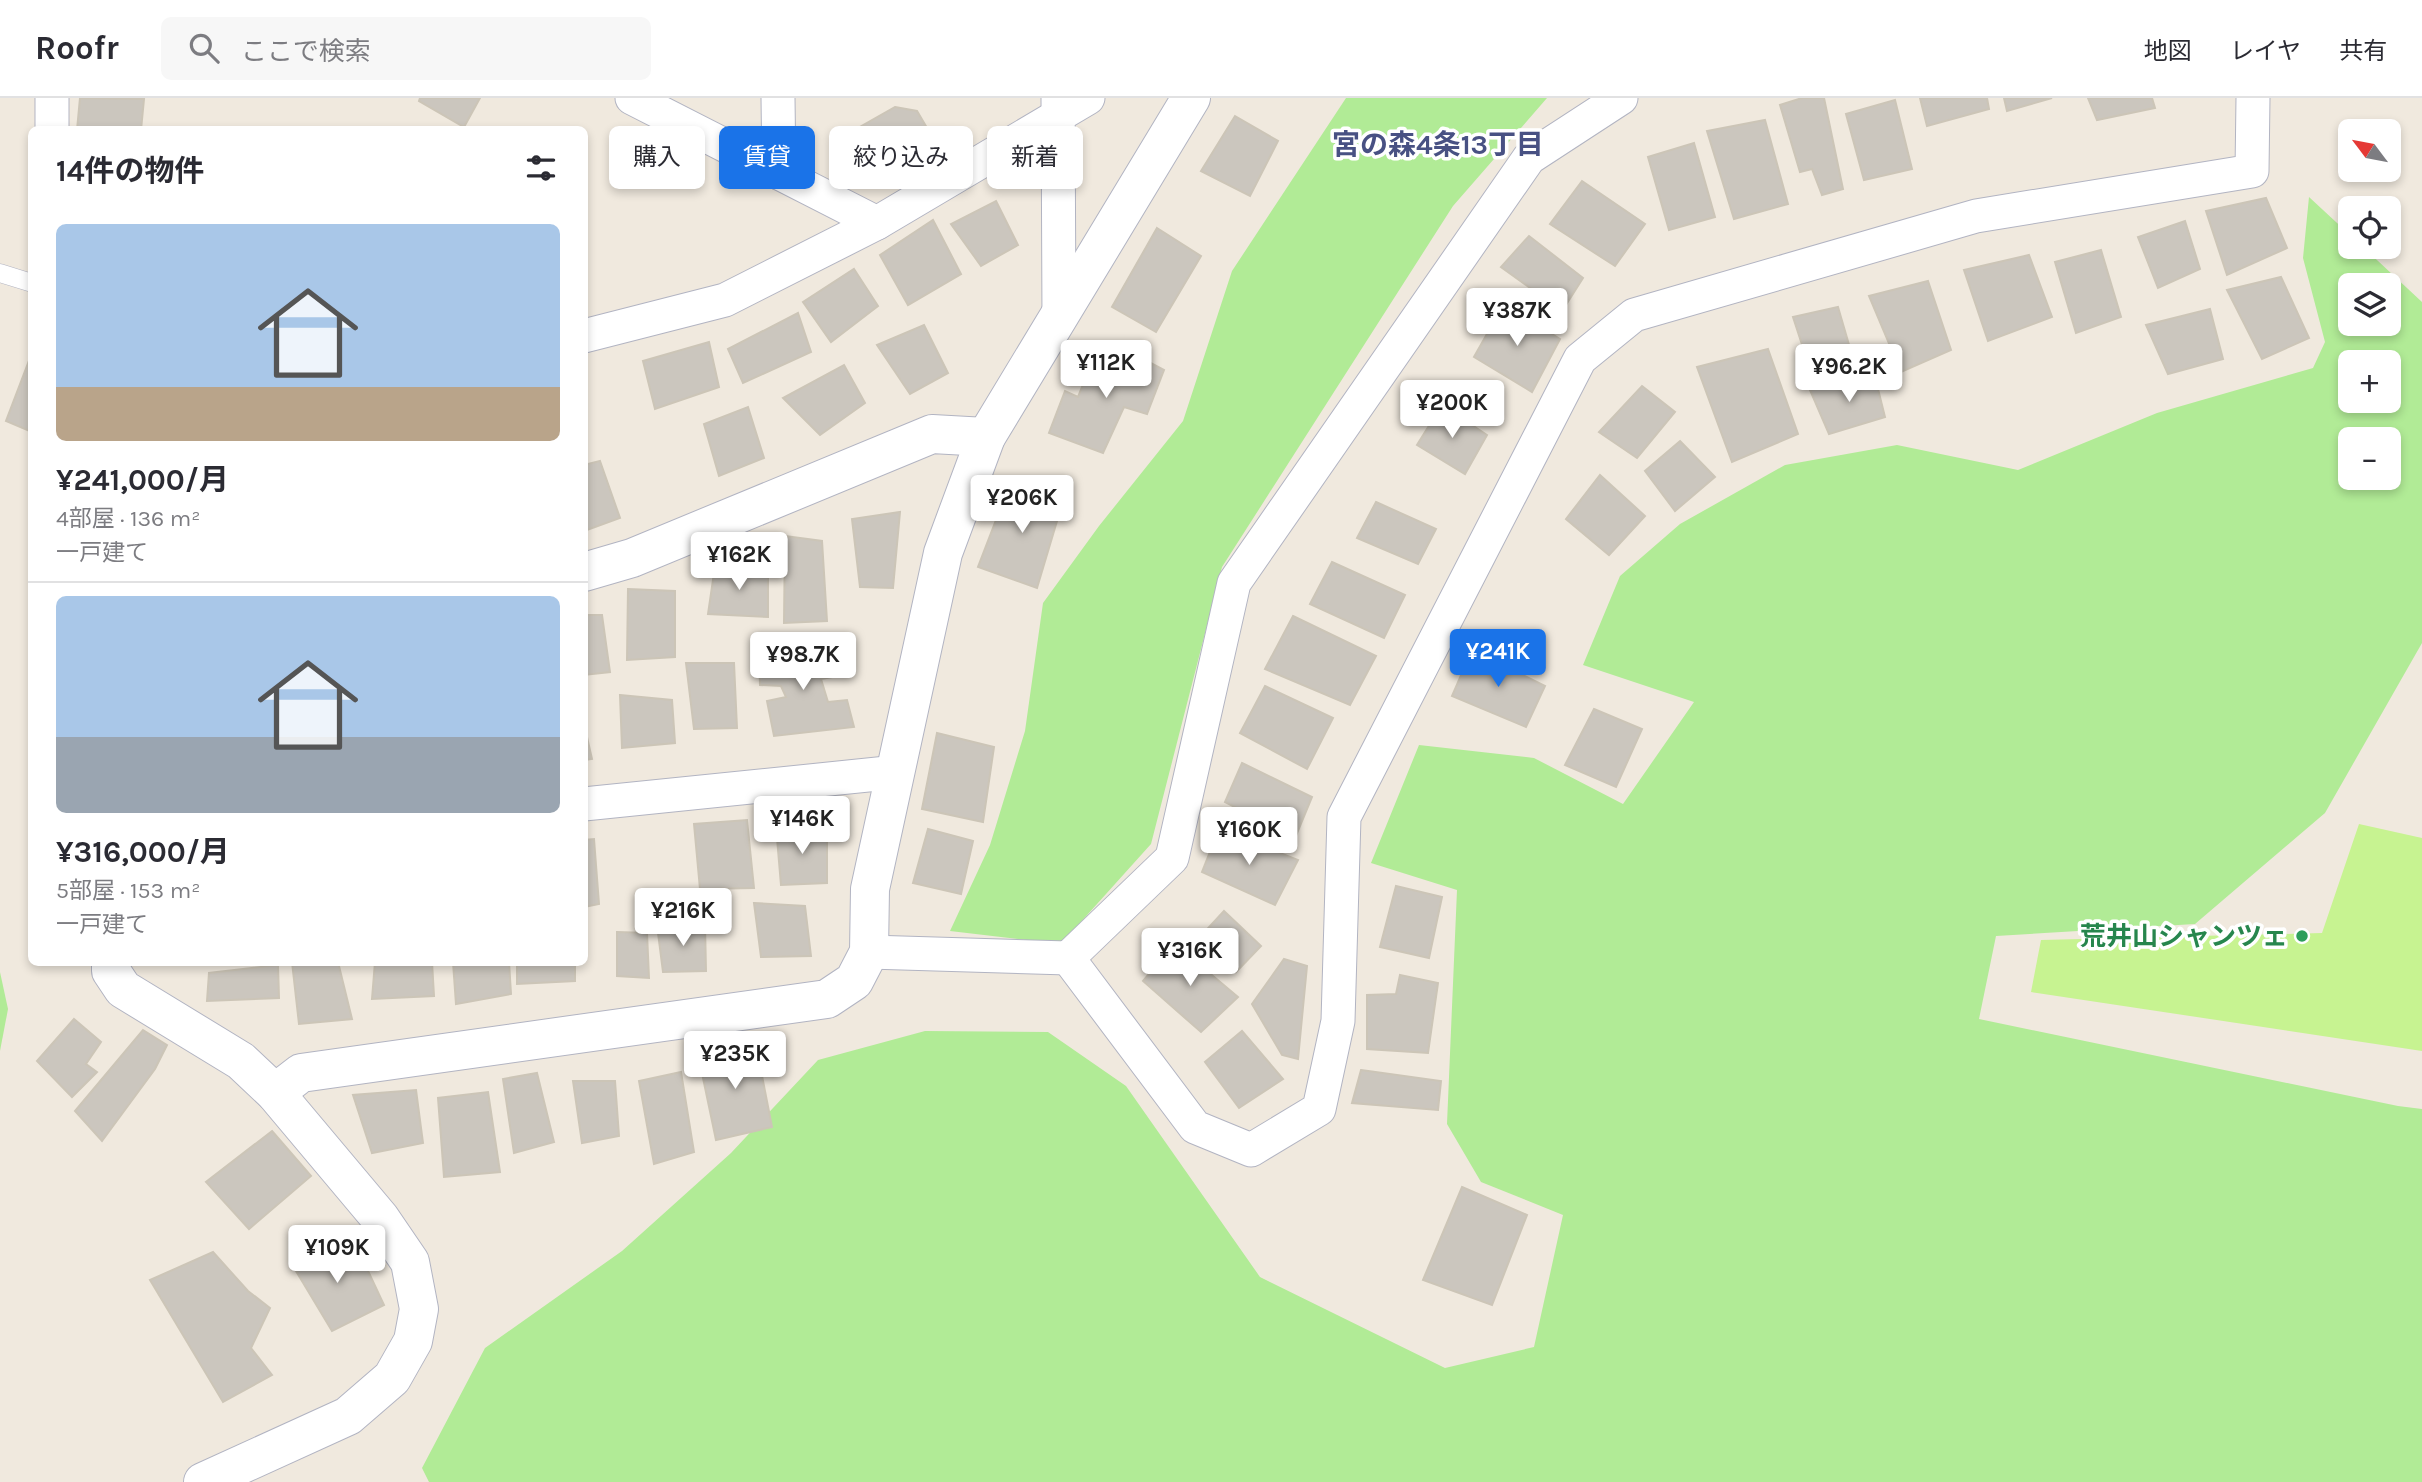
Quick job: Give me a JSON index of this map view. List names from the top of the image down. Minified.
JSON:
{"districts":["宮の森4条13丁目"],"places":["荒井山シャンツェ"],"north":"top left","page":{"header":"Roofr","search":"ここで検索","nav":["地図","レイヤ","共有"],"map_buttons":["+","−"],"chip":["購入","賃貸","絞り込み","新着"],"heading":"14件の物件","list":[{"name":"¥241,000/月","note":"4部屋 · 136 m² · 一戸建て"},{"name":"¥316,000/月","note":"5部屋 · 153 m² · 一戸建て"}],"price":["¥387K","¥112K","¥96.2K","¥200K","¥206K","¥162K","¥241K","¥98.7K","¥146K","¥160K","¥216K","¥316K","¥235K","¥109K"]}}
